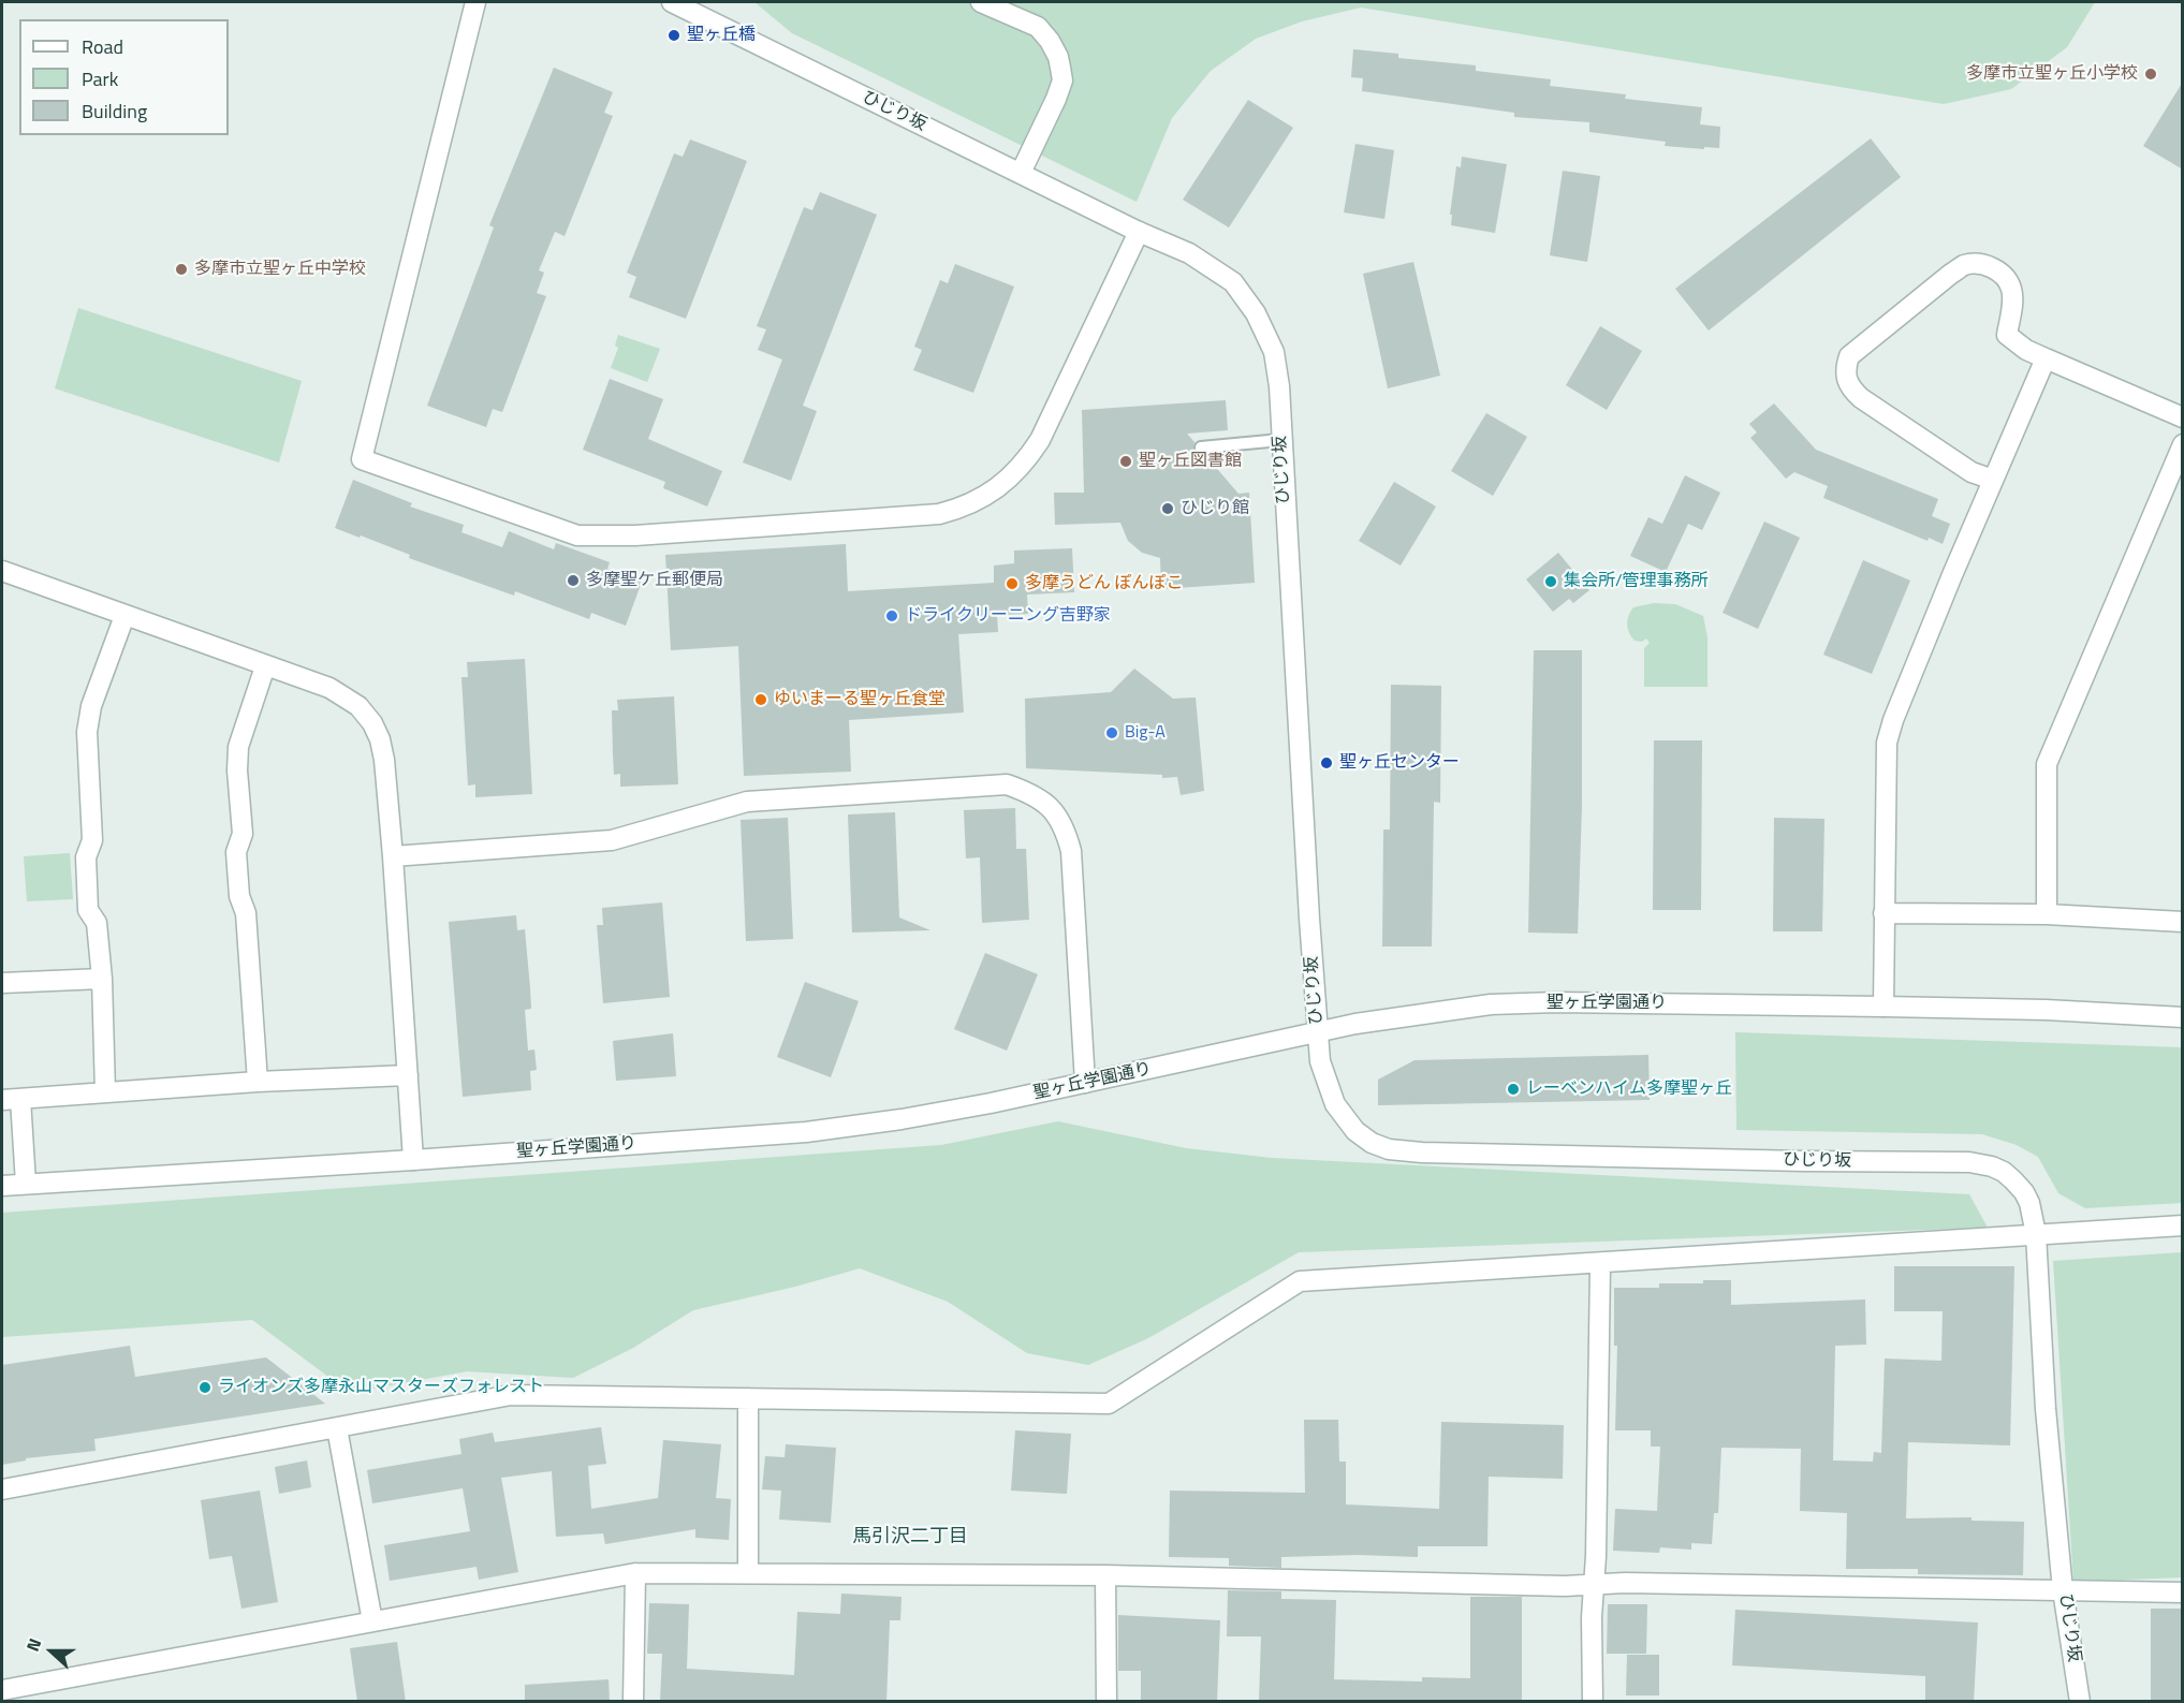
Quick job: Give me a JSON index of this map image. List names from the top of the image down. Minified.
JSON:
{"streets":{"street":["ひじり坂","聖ヶ丘学園通り"]},"crossings":[["ひじり坂","聖ヶ丘学園通り"]],"districts":["馬引沢二丁目"],"places":["聖ヶ丘橋","多摩市立聖ヶ丘小学校","多摩市立聖ヶ丘中学校","聖ヶ丘図書館","ひじり館","多摩聖ケ丘郵便局","集会所/管理事務所","多摩うどん ぽんぽこ","ドライクリーニング吉野家","ゆいまーる聖ヶ丘食堂","Big-A","聖ヶ丘センター","レーベンハイム多摩聖ヶ丘","ライオンズ多摩永山マスターズフォレスト"],"legend":["Road","Park","Building"],"north":"left"}
